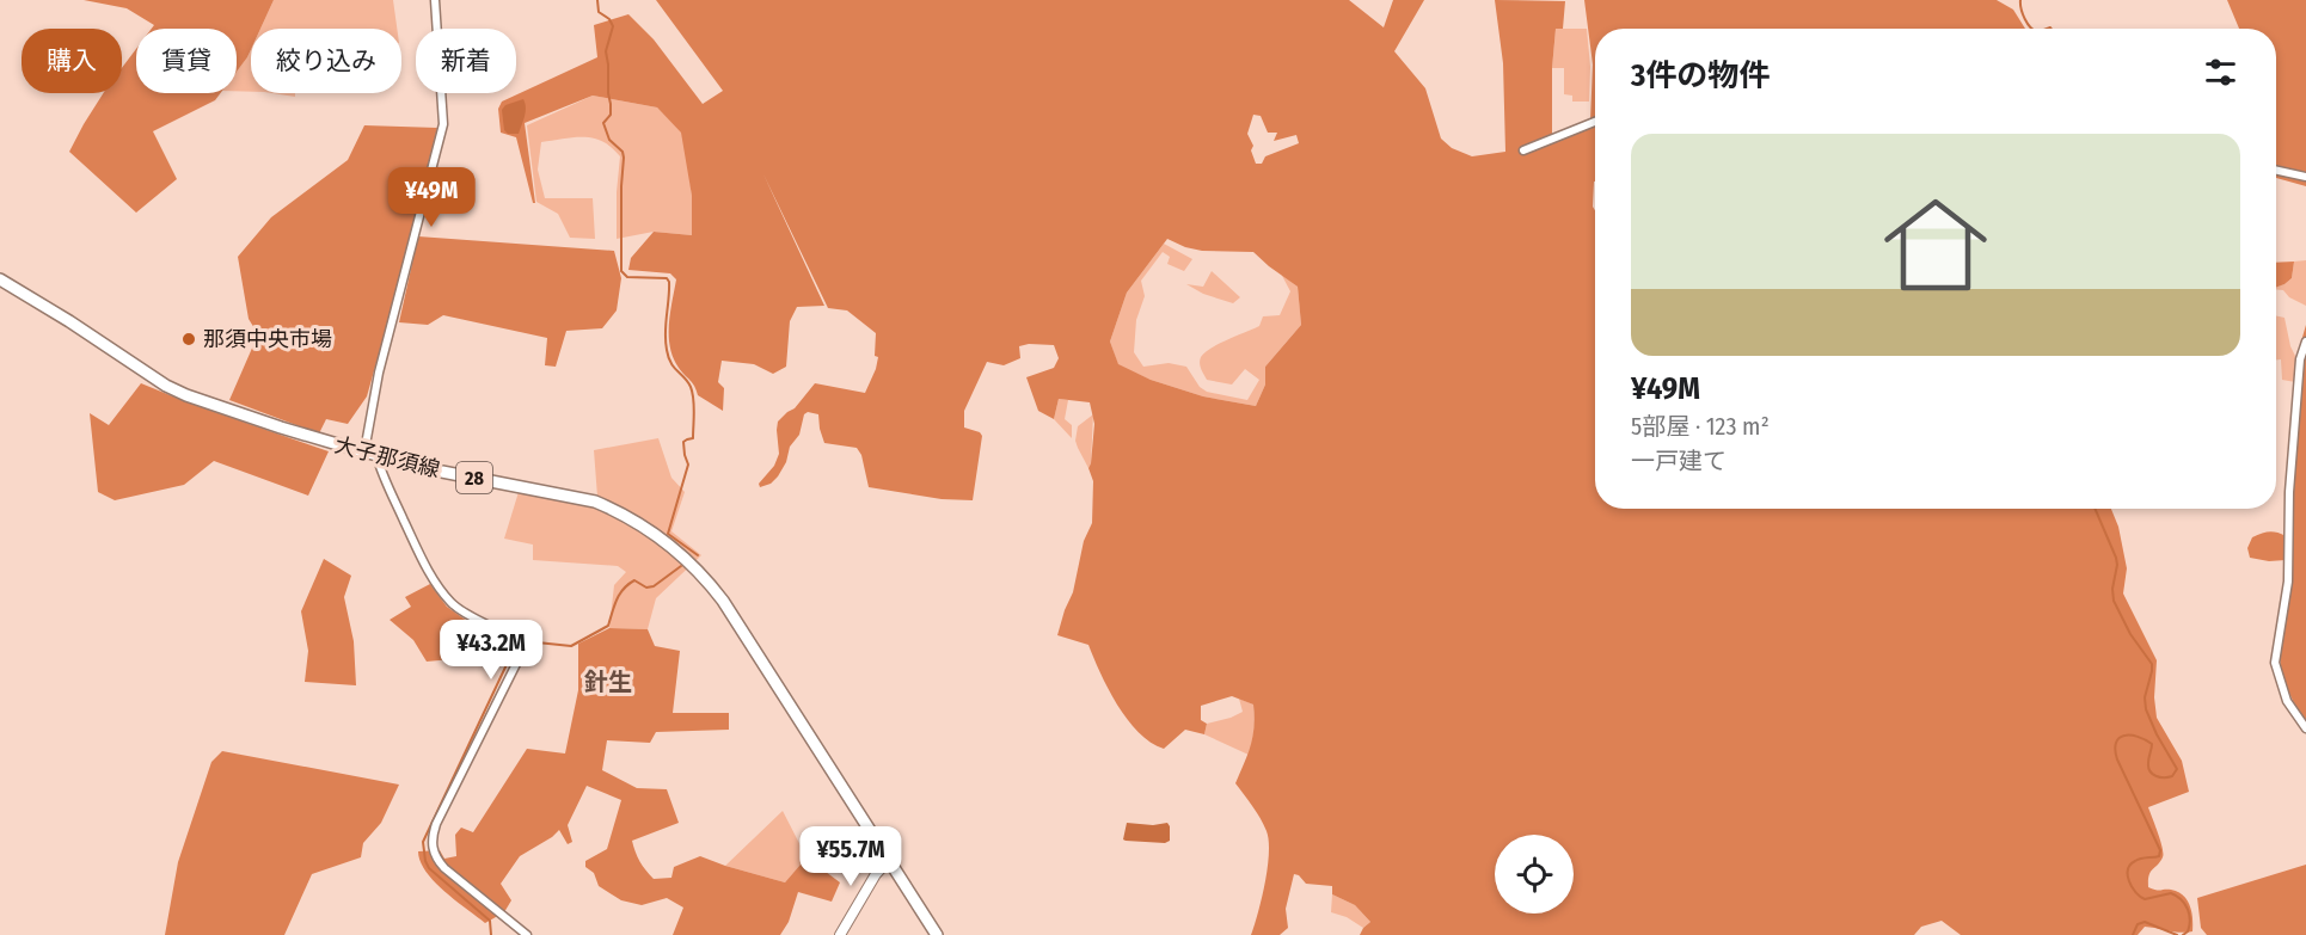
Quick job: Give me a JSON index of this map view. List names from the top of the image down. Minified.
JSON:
{"streets":{"main road":["大子那須線","28"]},"districts":["針生"],"places":["那須中央市場"],"page":{"chip":["購入","賃貸","絞り込み","新着"],"heading":"3件の物件","list":[{"name":"¥49M","note":"5部屋 · 123 m² · 一戸建て"}],"price":["¥49M","¥43.2M","¥55.7M"]}}
